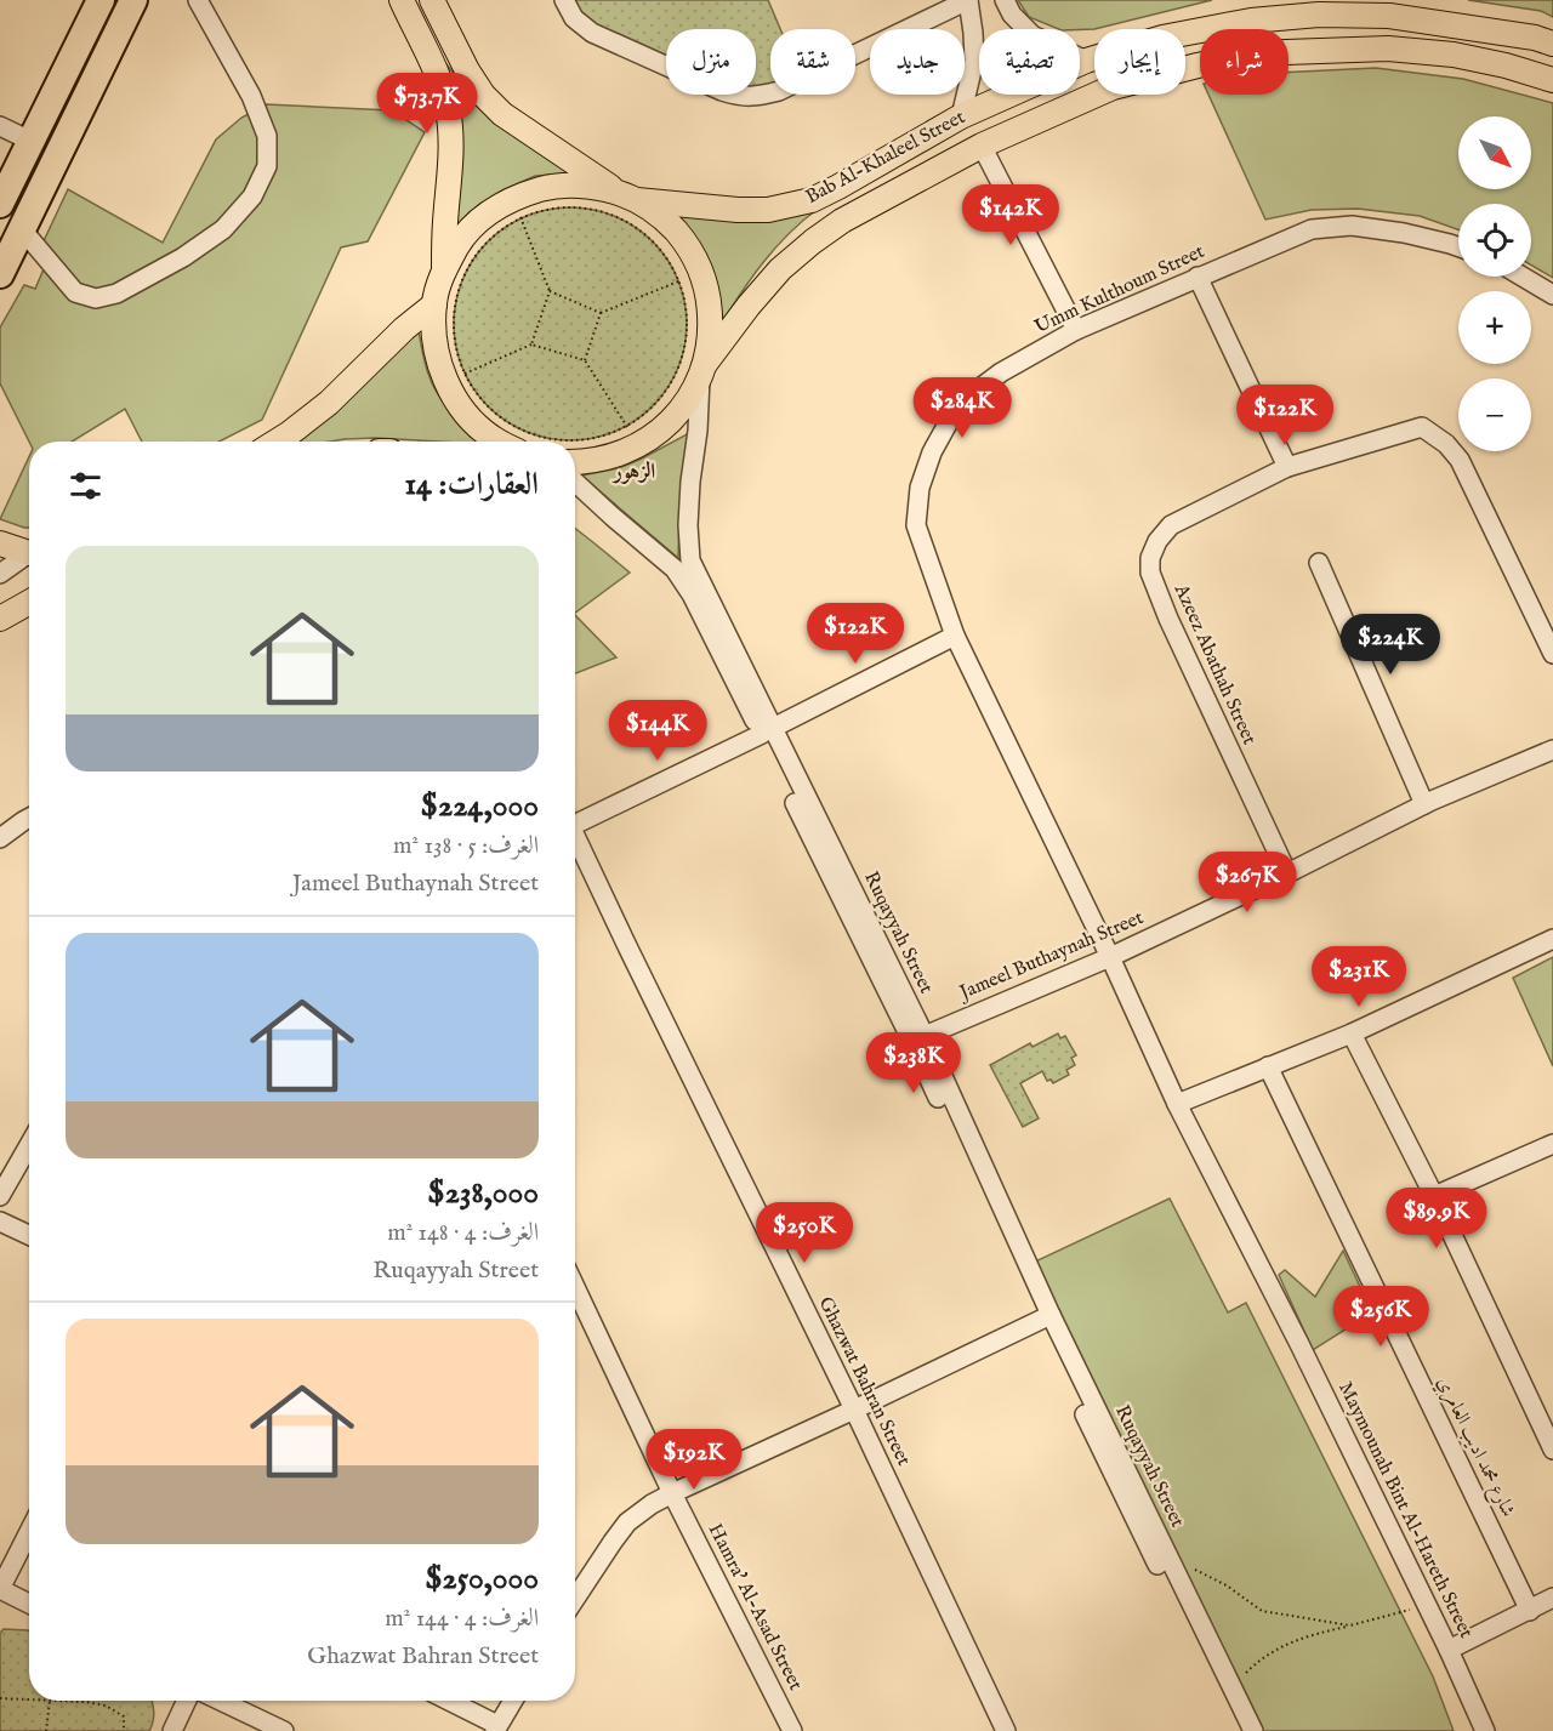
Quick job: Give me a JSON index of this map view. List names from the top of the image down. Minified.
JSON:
{"streets":{"main road":["Bab Al-Khaleel Street"],"street":["Umm Kulthoum Street","Azeez Abathah Street","Ruqayyah Street","Jameel Buthaynah Street","Ghazwat Bahran Street","شارع محمد اديب العامري","Maymounah Bint Al-Hareth Street","Hamra' Al-Asad Street"]},"crossings":[["Bab Al-Khaleel Street","Ruqayyah Street"],["Umm Kulthoum Street","Jameel Buthaynah Street"],["Umm Kulthoum Street","Maymounah Bint Al-Hareth Street"],["Azeez Abathah Street","Jameel Buthaynah Street"],["Ruqayyah Street","Jameel Buthaynah Street"],["Jameel Buthaynah Street","Maymounah Bint Al-Hareth Street"]],"districts":["الزهور"],"north":"bottom right","page":{"chip":["شراء","إيجار","تصفية","جديد","شقة","منزل"],"price":["$73.7K","$142K","$284K","$122K","$122K","$224K","$144K","$267K","$231K","$238K","$89.9K","$250K","$256K","$192K"],"map_buttons":["+","−"],"heading":"العقارات: 14","list":[{"name":"$224,000","note":"الغرف: 5 · 138 m² · Jameel Buthaynah Street"},{"name":"$238,000","note":"الغرف: 4 · 148 m² · Ruqayyah Street"},{"name":"$250,000","note":"الغرف: 4 · 144 m² · Ghazwat Bahran Street"}]}}
